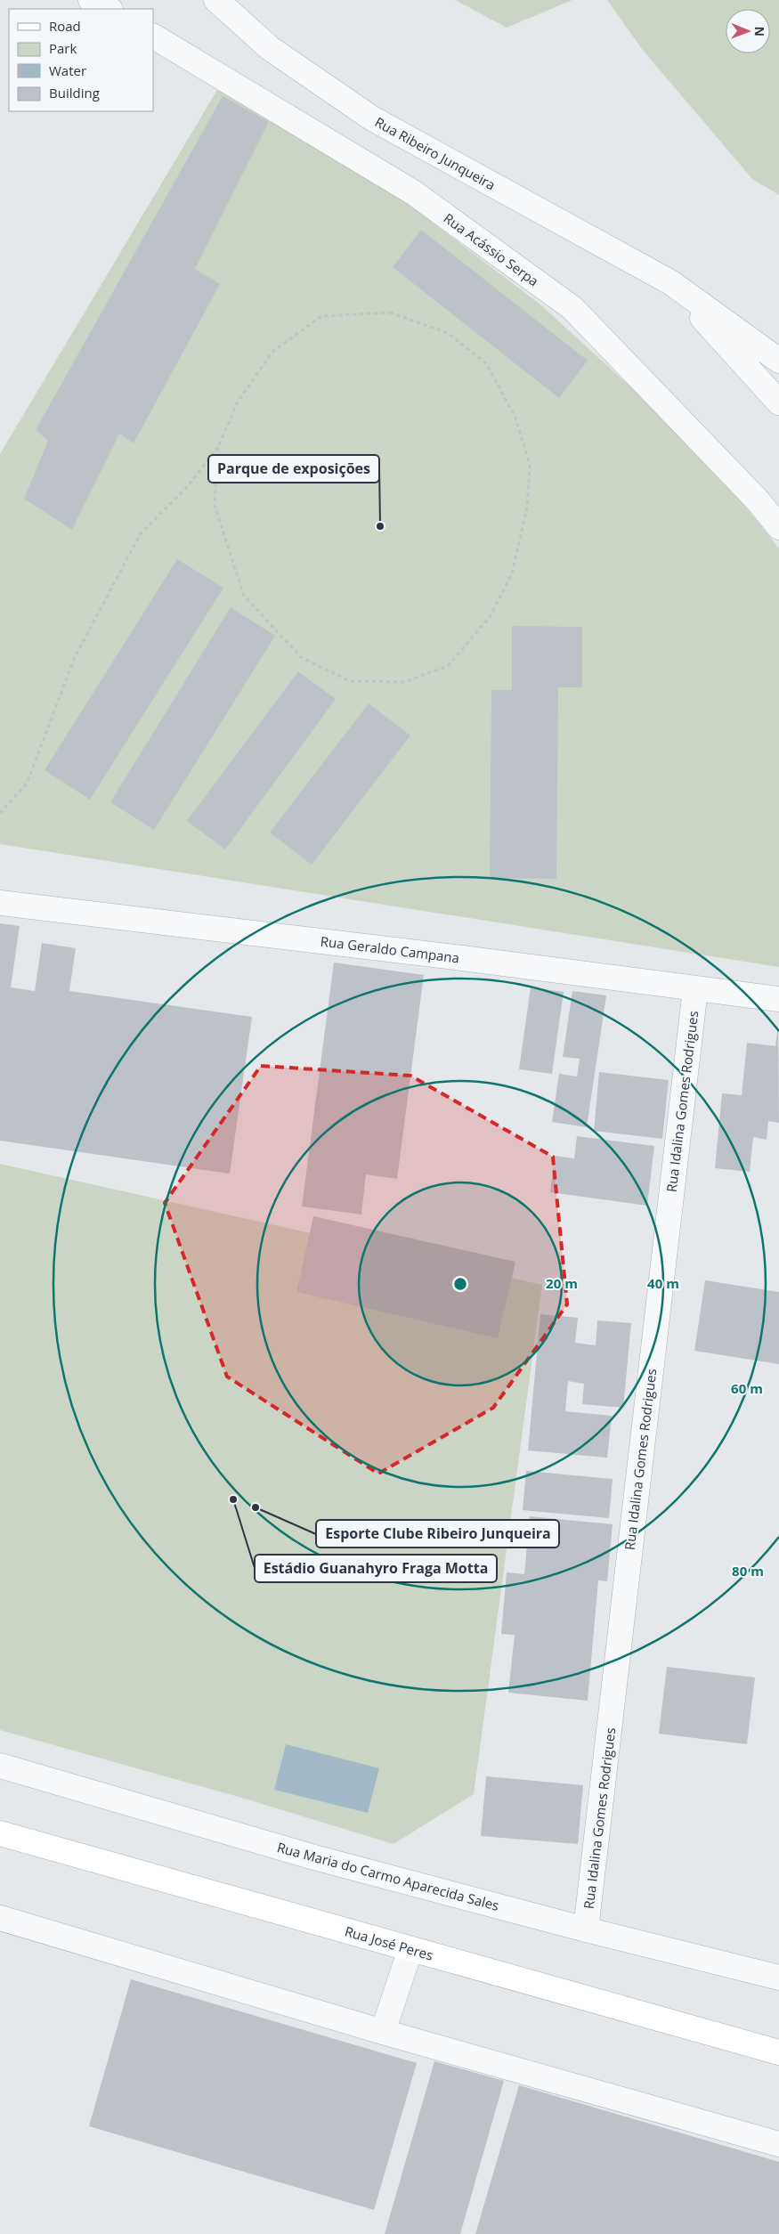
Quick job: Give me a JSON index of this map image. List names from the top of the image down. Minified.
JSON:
{"streets":{"main road":["Rua José Peres"],"street":["Rua Ribeiro Junqueira","Rua Acássio Serpa","Rua Geraldo Campana","Rua Idalina Gomes Rodrigues","Rua Maria do Carmo Aparecida Sales"]},"crossings":[["Rua Geraldo Campana","Rua Idalina Gomes Rodrigues"],["Rua Idalina Gomes Rodrigues","Rua Maria do Carmo Aparecida Sales"]],"places":["Parque de exposições","Estádio Guanahyro Fraga Motta","Esporte Clube Ribeiro Junqueira"],"legend":["Road","Park","Water","Building"],"north":"right","rings":["20 m","40 m","60 m","80 m"]}
